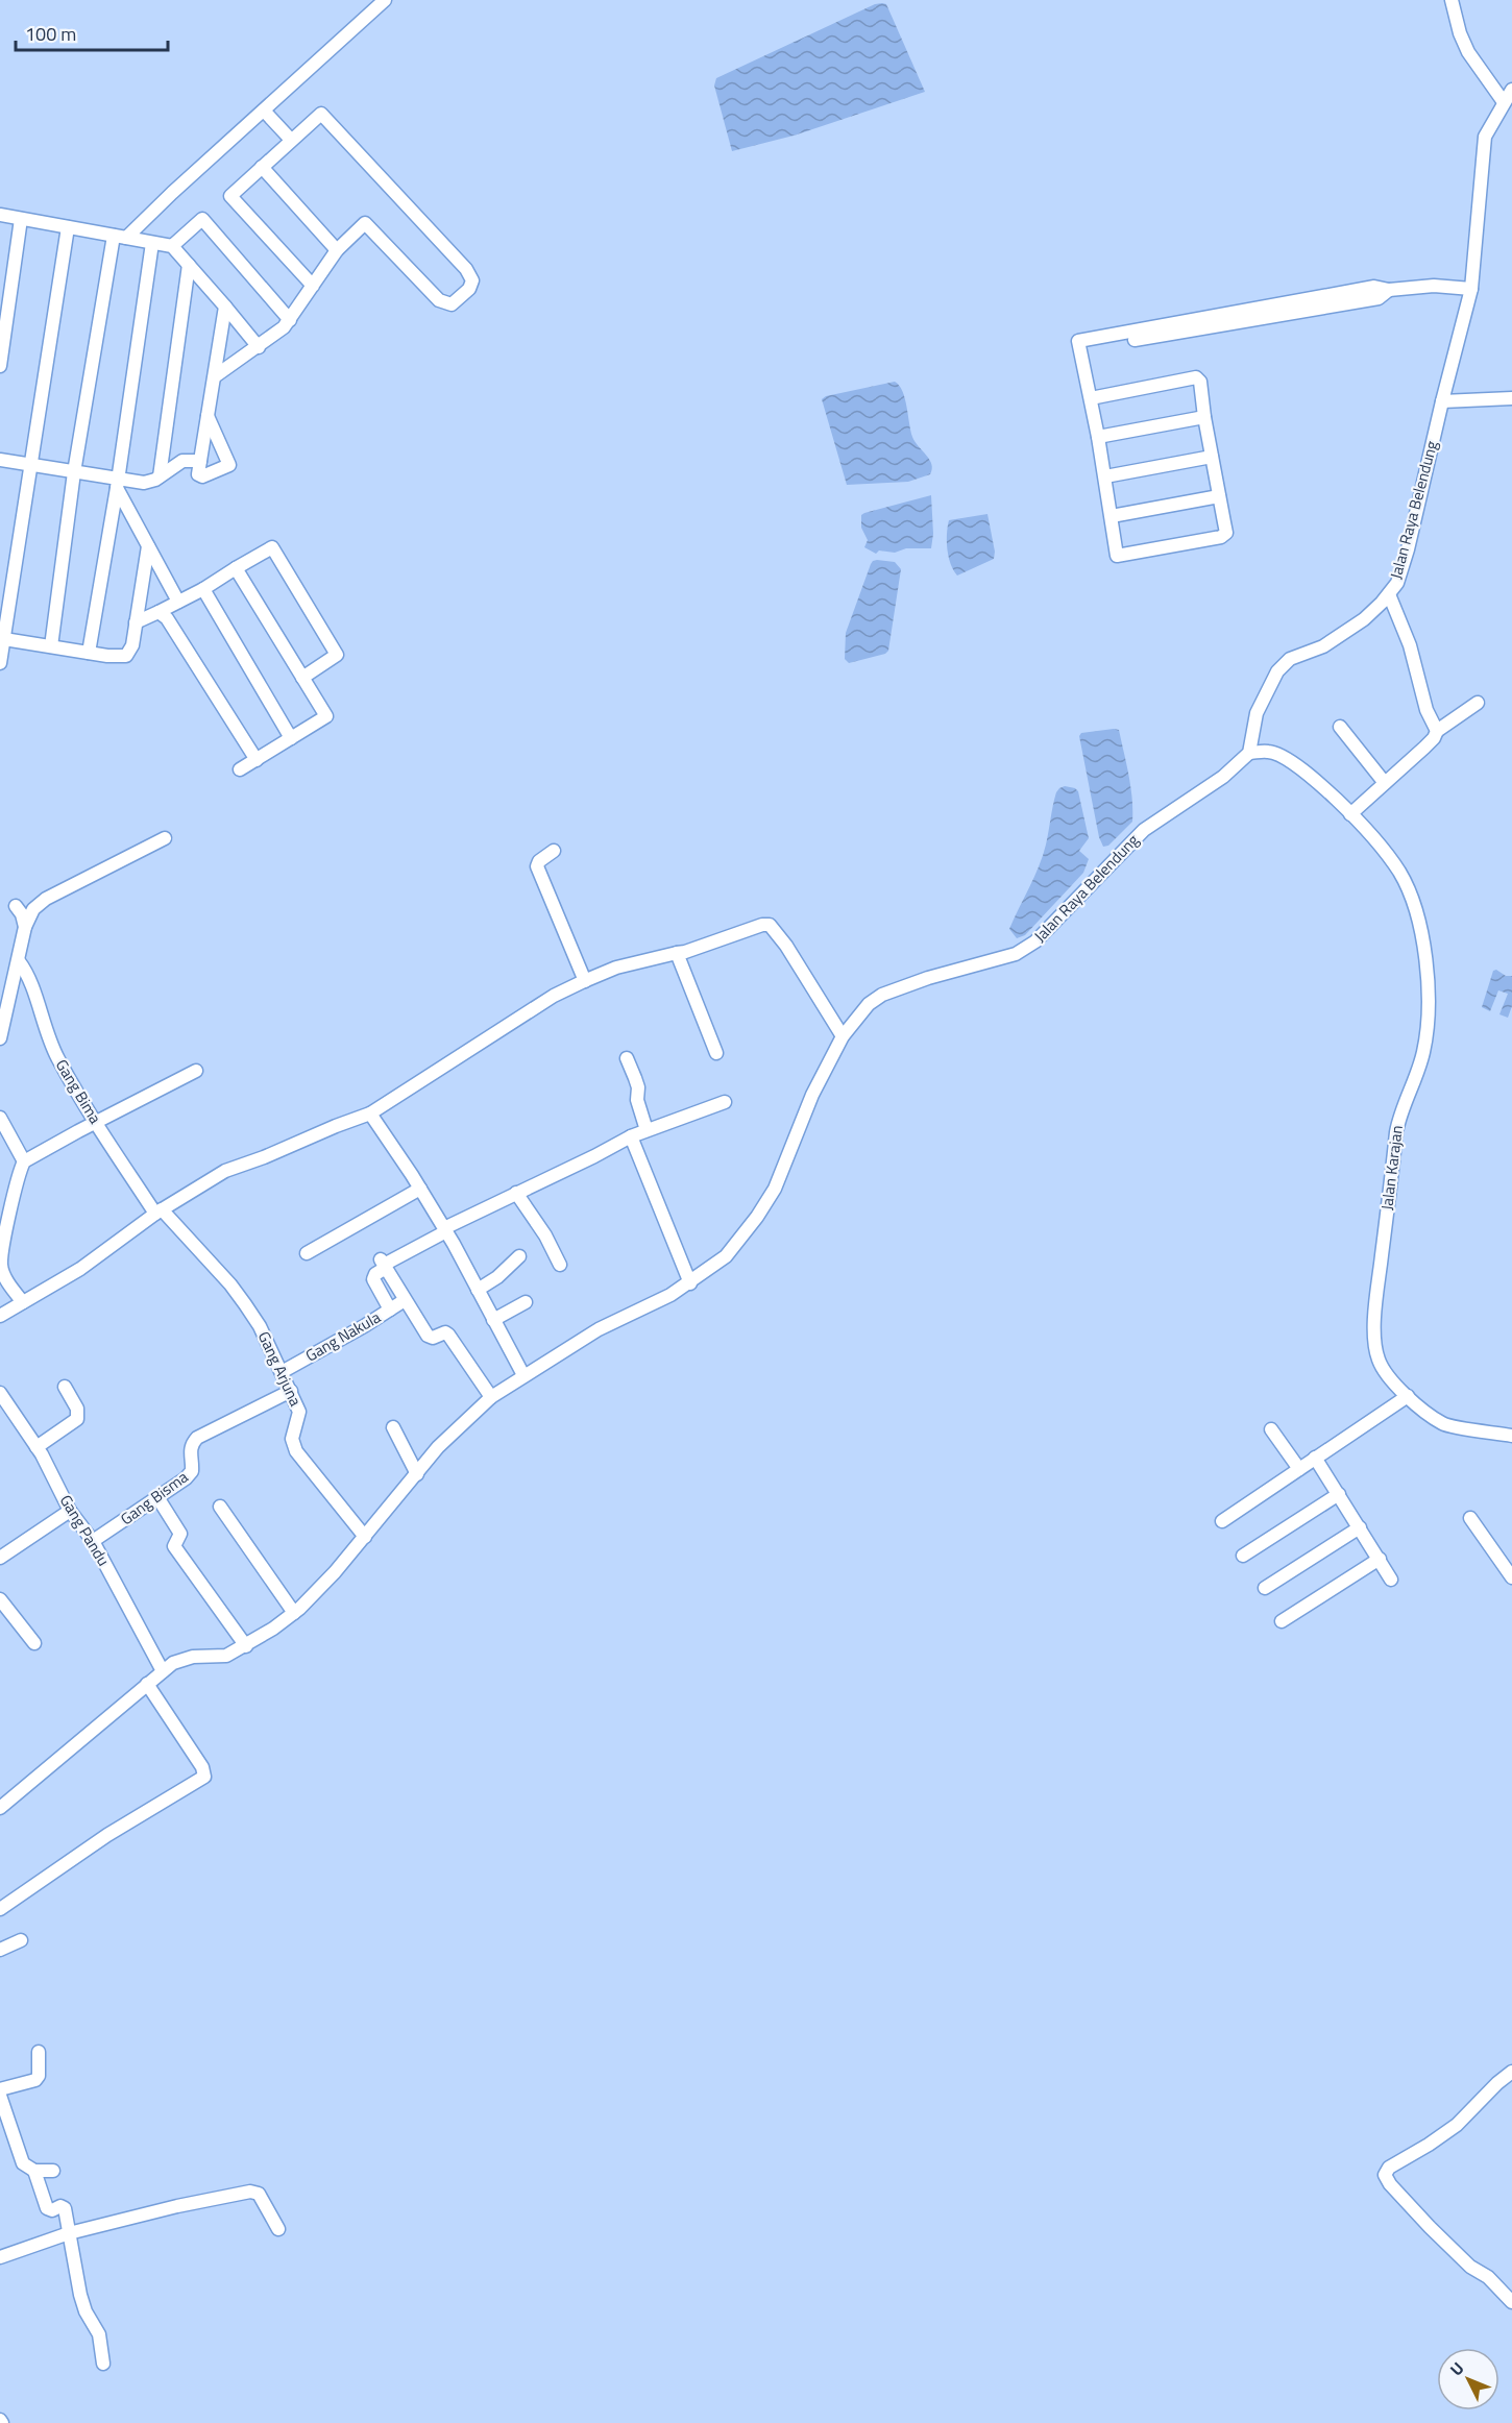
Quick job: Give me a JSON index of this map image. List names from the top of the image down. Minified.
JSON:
{"streets":{"street":["Jalan Raya Belendung","Gang Bima","Jalan Karajan","Gang Nakula","Gang Arjuna","Gang Bisma","Gang Pandu"]},"crossings":[["Jalan Raya Belendung","Jalan Karajan"],["Jalan Raya Belendung","Gang Arjuna"],["Jalan Raya Belendung","Gang Pandu"],["Gang Bima","Gang Arjuna"],["Gang Nakula","Gang Arjuna"],["Gang Arjuna","Gang Bisma"],["Gang Bisma","Gang Pandu"]],"scale_bar":"100 m","north":"top left"}
